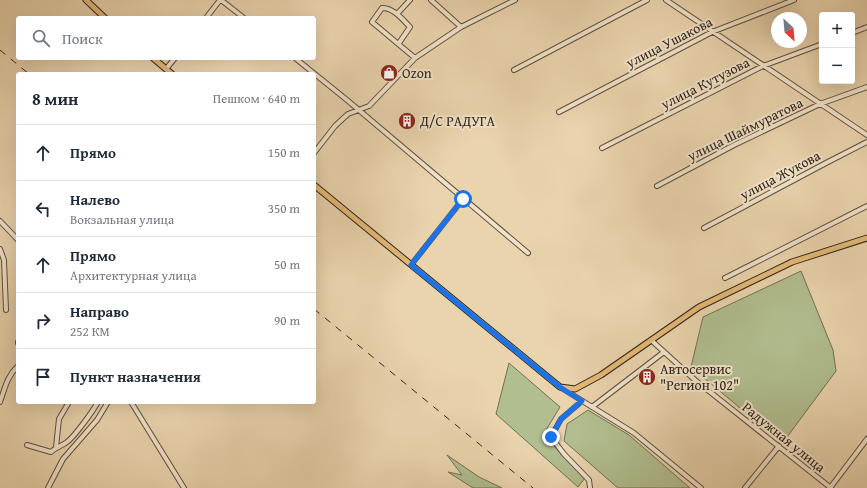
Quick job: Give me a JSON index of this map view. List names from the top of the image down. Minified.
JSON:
{"streets":{"street":["улица Ушакова","улица Кутузова","улица Шаймуратова","улица Жукова","Радужная улица"]},"places":{"shop":["Ozon"],"building":["Д/С РАДУГА","Автосервис \"Регион 102\""]},"north":"bottom right","page":{"map_buttons":["+","−"],"search":"Поиск","heading":["8 мин","Пешком · 640 m"],"list":[["Прямо","150 m"],["Налево","Вокзальная улица","350 m"],["Прямо","Архитектурная улица","50 m"],["Направо","252 КМ","90 m"],"Пункт назначения"]}}
